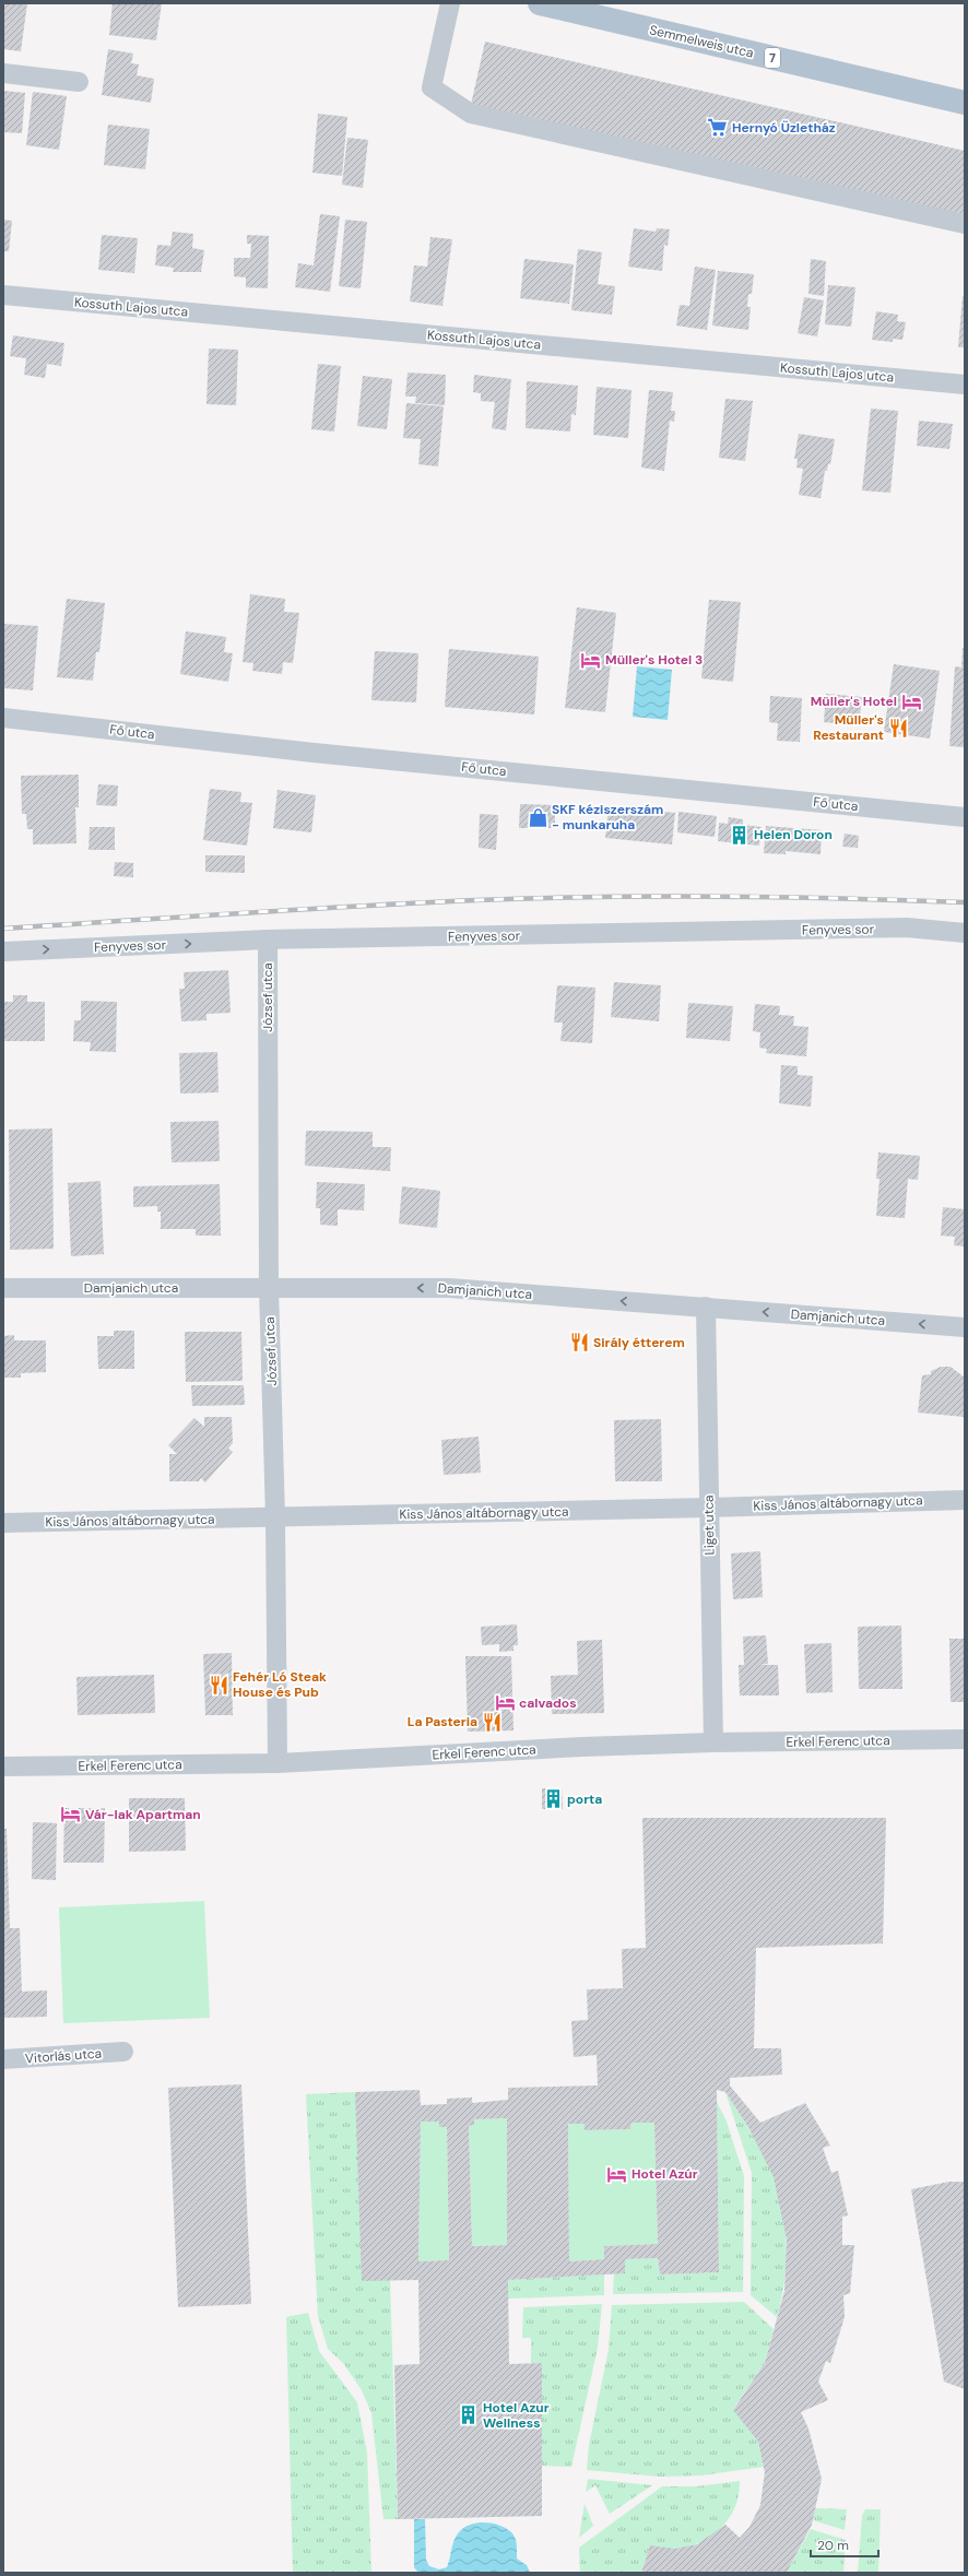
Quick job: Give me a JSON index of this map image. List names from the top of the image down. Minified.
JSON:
{"streets":{"main road":["Semmelweis utca","7"],"street":["Kossuth Lajos utca","Fő utca","Fenyves sor","József utca","Damjanich utca","Kiss János altábornagy utca","Liget utca","Erkel Ferenc utca","Vitorlás utca"]},"crossings":[["Fenyves sor","József utca"],["József utca","Damjanich utca"],["József utca","Kiss János altábornagy utca"],["József utca","Erkel Ferenc utca"],["Damjanich utca","Liget utca"],["Kiss János altábornagy utca","Liget utca"],["Liget utca","Erkel Ferenc utca"]],"one_way":["Damjanich utca"],"places":{"supermarket":["Hernyó Üzletház"],"hotel":["Müller's Hotel 3","Müller's Hotel","calvados","Vár-lak Apartman","Hotel Azúr"],"restaurant":["Müller's Restaurant","Sirály étterem","Fehér Ló Steak House és Pub","La Pasteria"],"shop":["SKF kéziszerszám - munkaruha"],"building":["Helen Doron","porta","Hotel Azur Wellness"]},"scale_bar":"20 m"}
